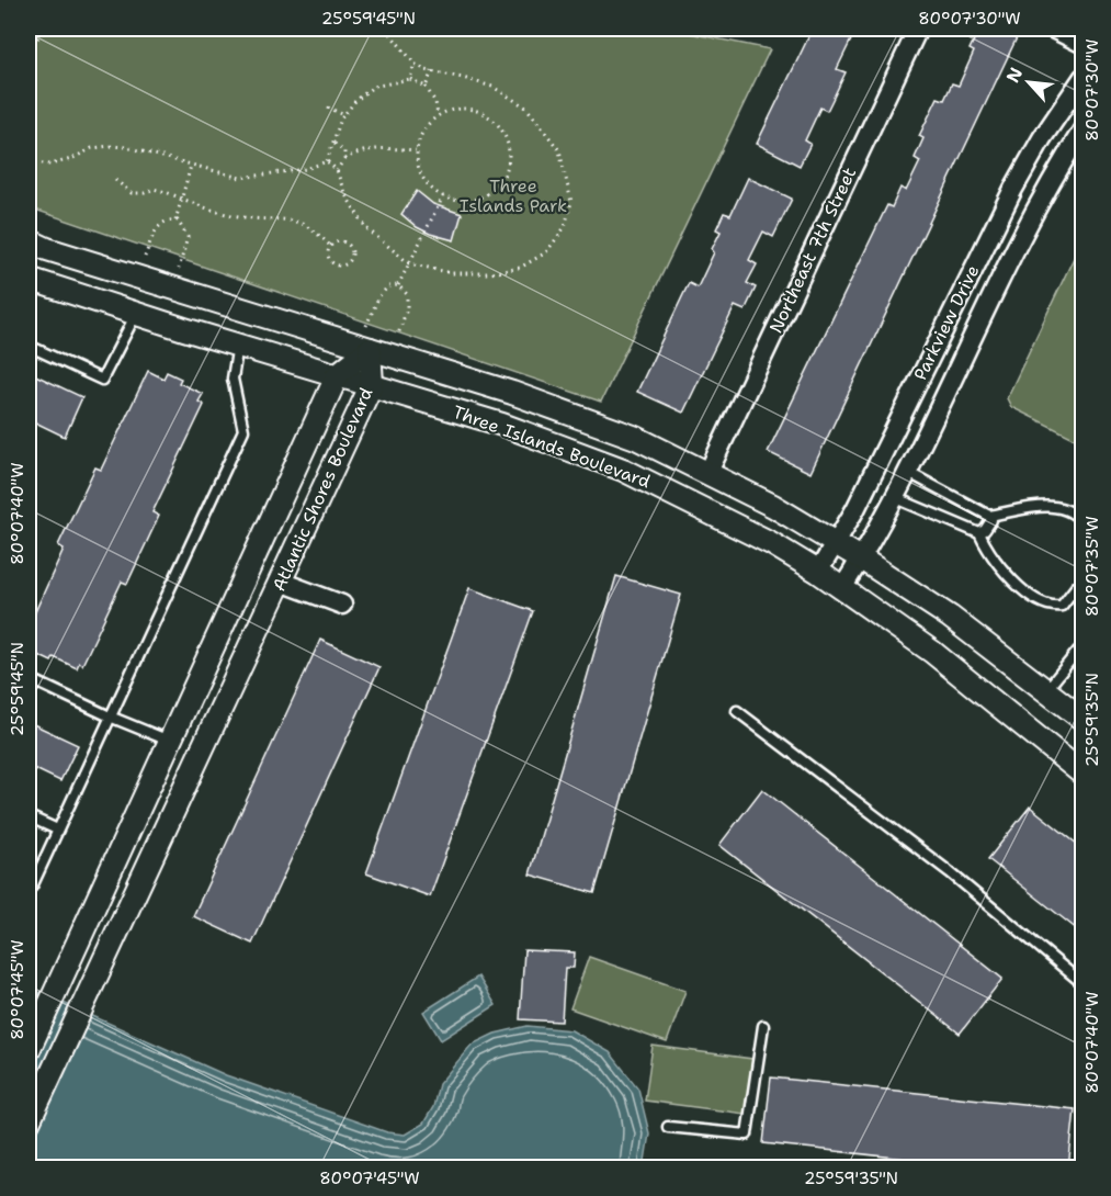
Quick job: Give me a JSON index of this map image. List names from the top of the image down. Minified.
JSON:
{"streets":{"street":["Northeast 7th Street","Parkview Drive","Three Islands Boulevard","Atlantic Shores Boulevard"]},"crossings":[["Northeast 7th Street","Three Islands Boulevard"],["Parkview Drive","Three Islands Boulevard"],["Three Islands Boulevard","Atlantic Shores Boulevard"]],"parks":["Three Islands Park"],"north":"top left","coordinates":["25°59'45\"N","80°07'30\"W","80°07'40\"W","80°07'35\"W","25°59'35\"N","80°07'45\"W"]}
